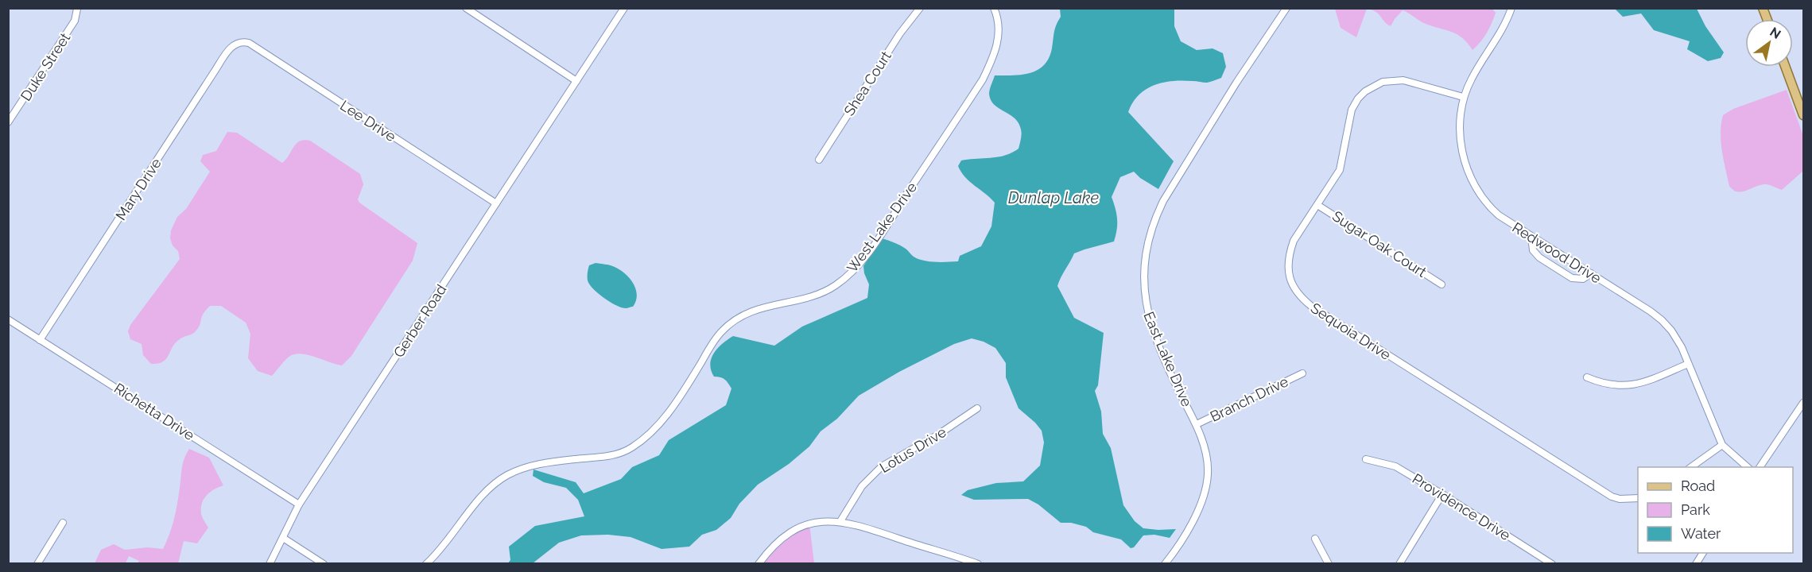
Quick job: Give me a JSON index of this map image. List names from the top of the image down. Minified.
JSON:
{"streets":{"street":["Duke Street","Shea Court","Lee Drive","Mary Drive","West Lake Drive","Sugar Oak Court","Redwood Drive","Gerber Road","Sequoia Drive","East Lake Drive","Branch Drive","Richetta Drive","Lotus Drive","Providence Drive"]},"crossings":[["Lee Drive","Mary Drive"],["Lee Drive","Gerber Road"],["Mary Drive","Richetta Drive"],["Sugar Oak Court","Sequoia Drive"],["Redwood Drive","Sequoia Drive"],["Gerber Road","Richetta Drive"],["East Lake Drive","Branch Drive"]],"water":["Dunlap Lake"],"legend":["Road","Park","Water"],"north":"top right"}
